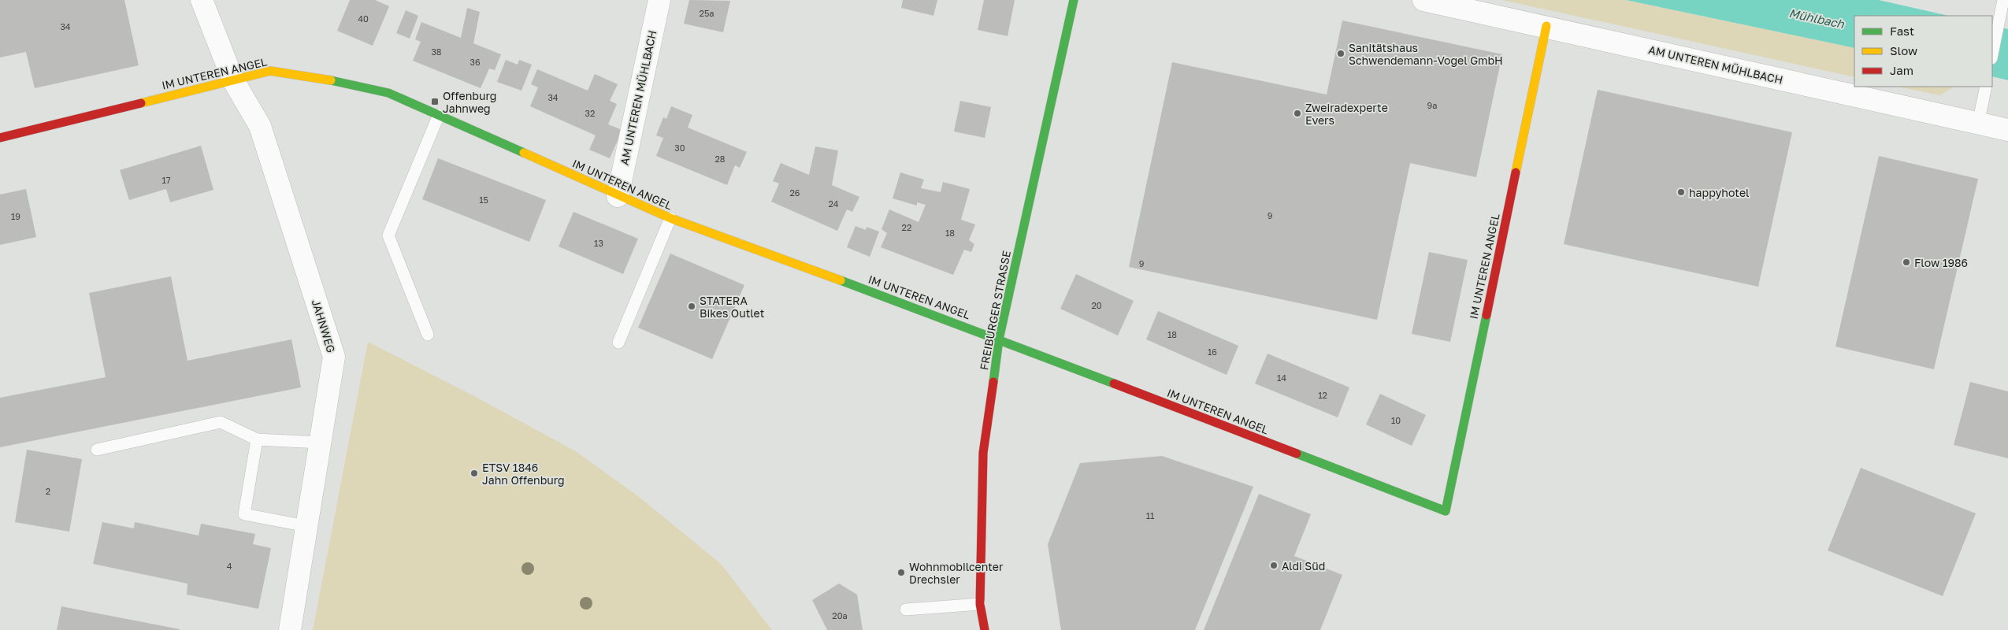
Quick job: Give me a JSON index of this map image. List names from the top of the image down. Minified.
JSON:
{"streets":{"street":["AM UNTEREN MÜHLBACH","IM UNTEREN ANGEL","FREIBURGER STRASSE","JAHNWEG"]},"crossings":[["AM UNTEREN MÜHLBACH","IM UNTEREN ANGEL"],["IM UNTEREN ANGEL","FREIBURGER STRASSE"],["IM UNTEREN ANGEL","JAHNWEG"]],"water":["Mühlbach"],"places":{"other":["Sanitätshaus Schwendemann-Vogel GmbH","Zweiradexperte Evers","happyhotel","Flow 1986","STATERA Bikes Outlet","ETSV 1846 Jahn Offenburg","Aldi Süd","Wohnmobilcenter Drechsler"],"transit":["Offenburg Jahnweg"]},"house_numbers":["25a","40","34","38","36","34","9a","32","30","28","17","26","15","24","9","19","22","18","13","9","20","18","16","14","12","10","2","11","4","20a"],"legend":["Fast","Slow","Jam"]}
